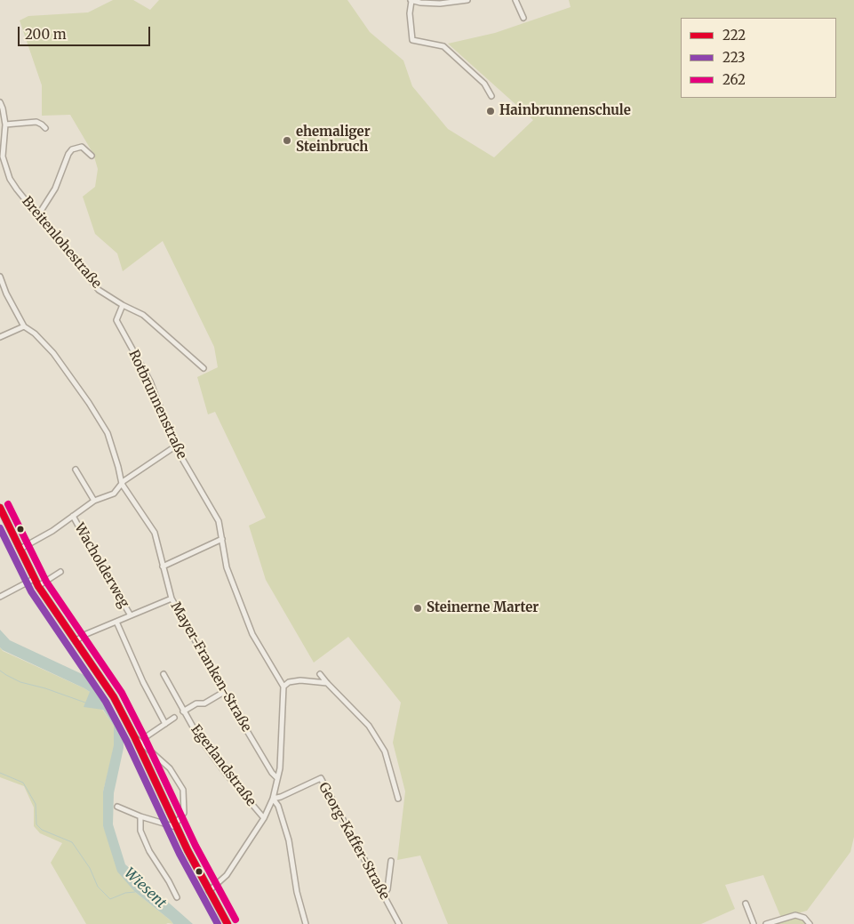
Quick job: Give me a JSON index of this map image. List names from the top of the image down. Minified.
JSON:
{"streets":{"street":["Breitenlohestraße","Rotbrunnenstraße","Wacholderweg","Mayer-Franken-Straße","Egerlandstraße","Georg-Kaffer-Straße"]},"crossings":[["Breitenlohestraße","Rotbrunnenstraße"],["Mayer-Franken-Straße","Egerlandstraße"]],"water":["Wiesent"],"places":["Hainbrunnenschule","ehemaliger Steinbruch","Steinerne Marter"],"lines":["transit line 262","transit line 222","transit line 223"],"legend":["222","223","262"],"scale_bar":"200 m"}
